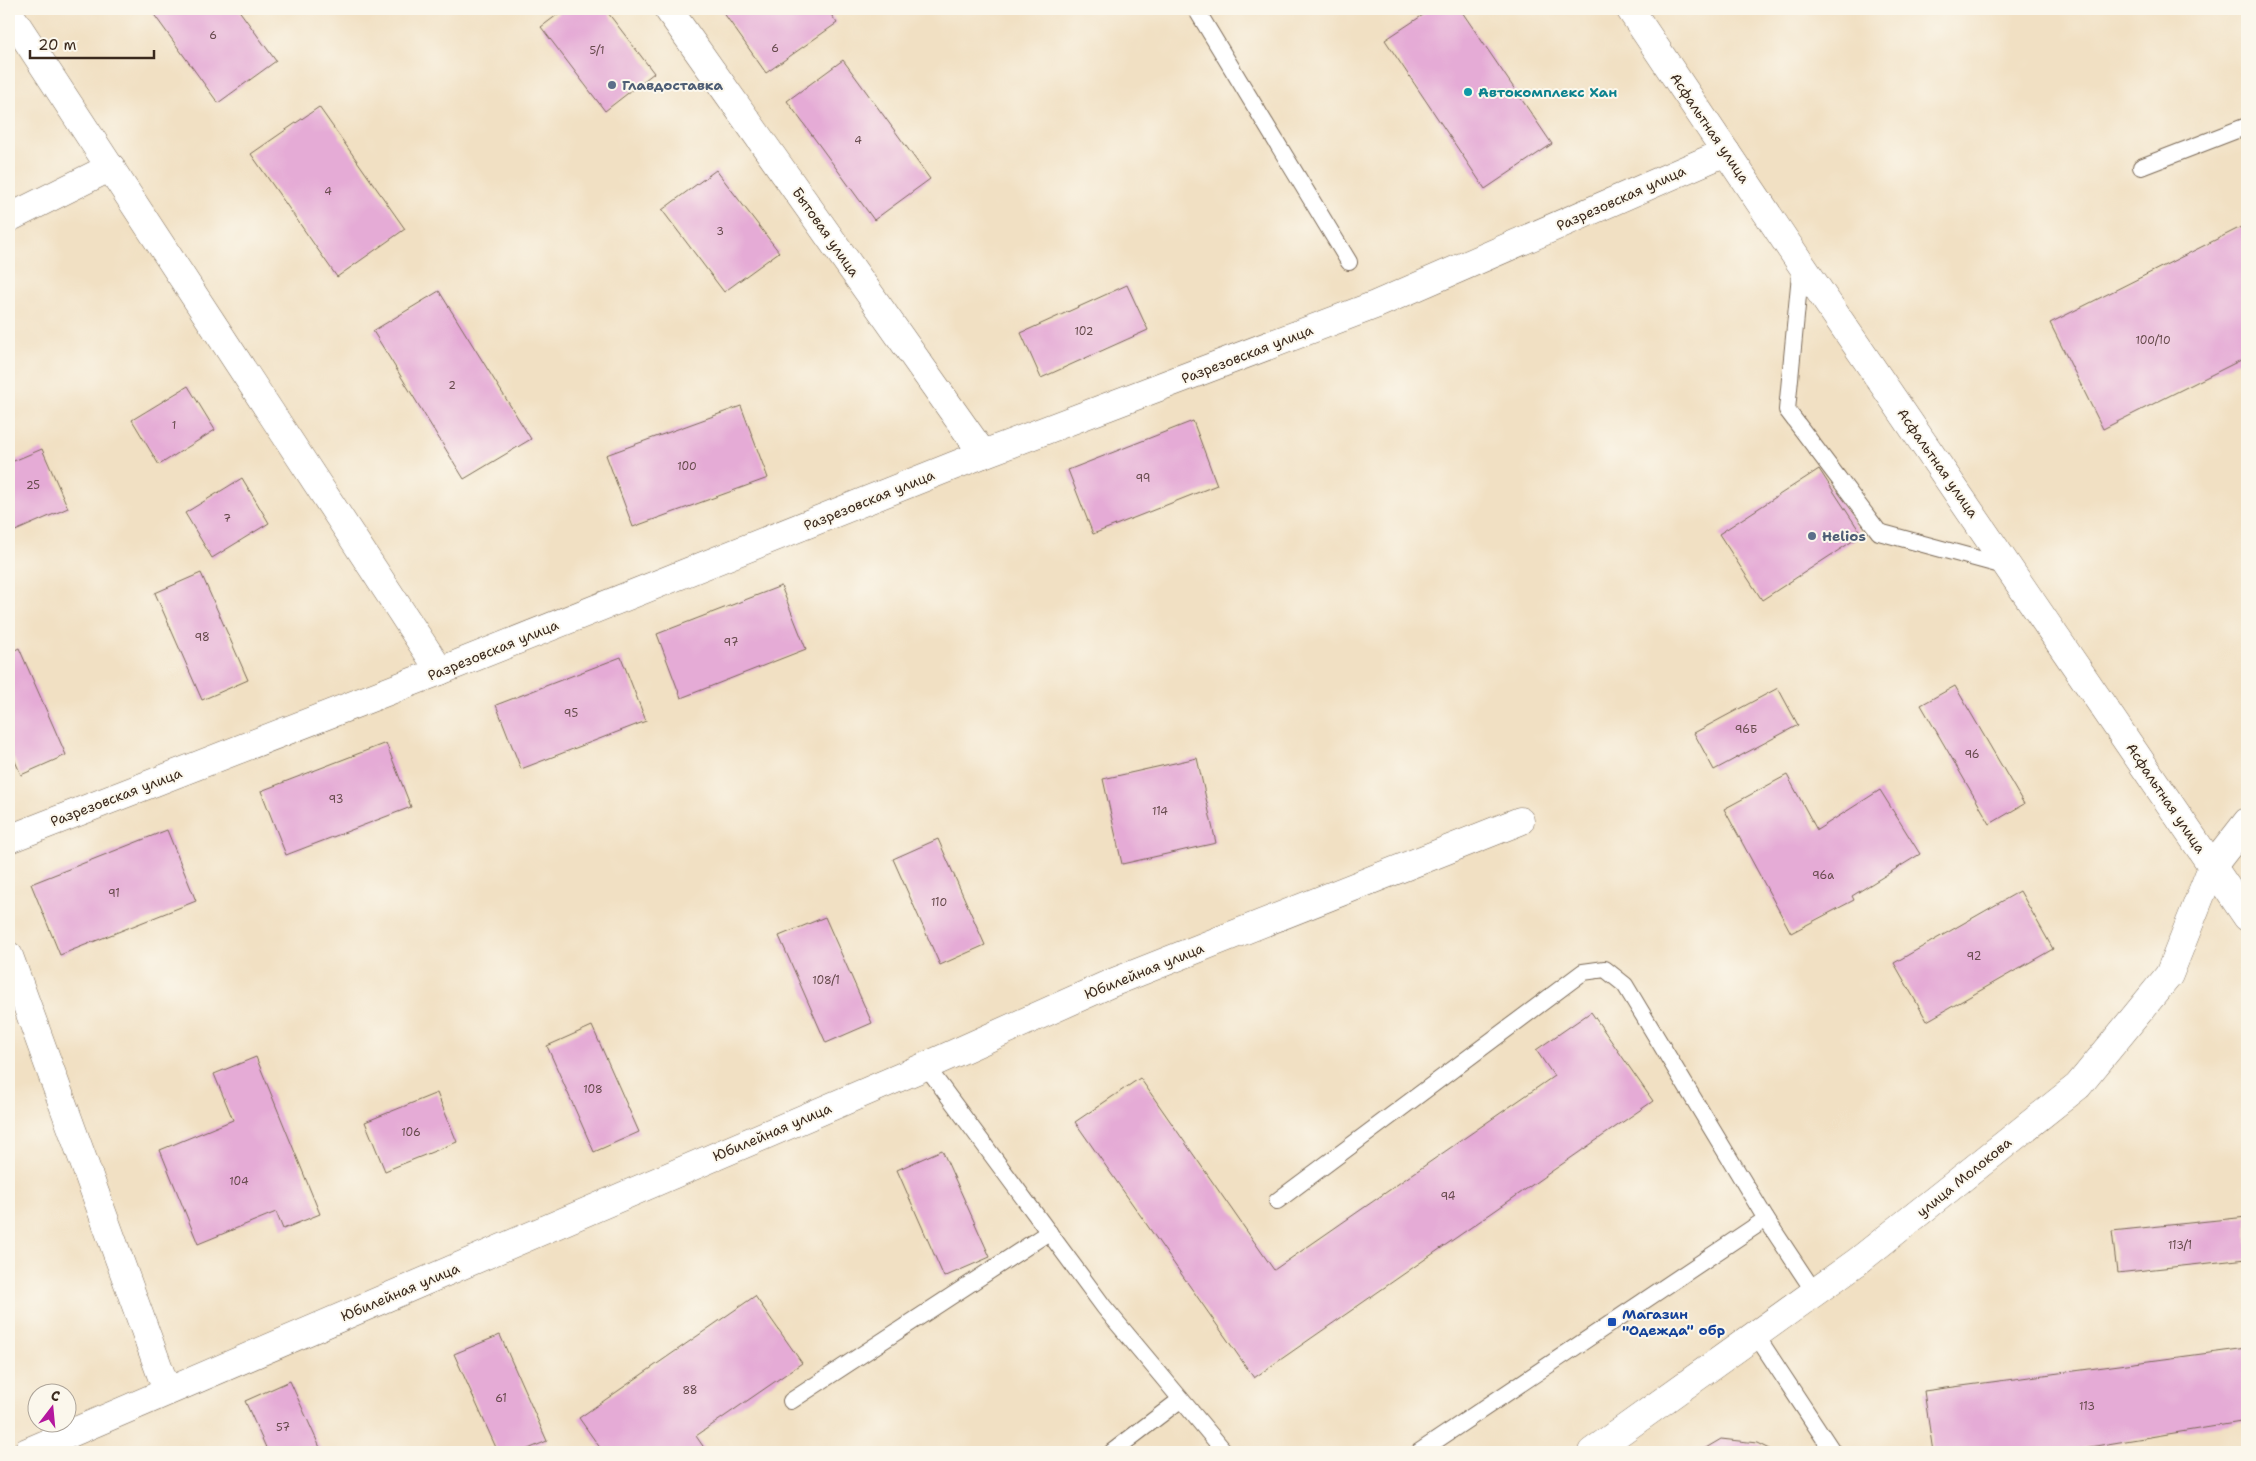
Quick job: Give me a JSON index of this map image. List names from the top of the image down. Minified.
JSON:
{"streets":{"street":["Асфальтная улица","Разрезовская улица","Бытовая улица","Юбилейная улица","улица Молокова"]},"crossings":[["Асфальтная улица","Разрезовская улица"],["Асфальтная улица","улица Молокова"],["Разрезовская улица","Бытовая улица"]],"places":{"other":["Главдоставка","Автокомплекс Хан","Helios"],"transit":["Магазин \"Одежда\" обр"]},"house_numbers":["6","6","5/1","4","4","3","102","100/10","2","1","100","99","25","7","98","97","95","96Б","96","93","114","96а","91","110","92","108/1","108","106","104","94","113/1","88","61","113","57"],"scale_bar":"20 m","north":"top"}
